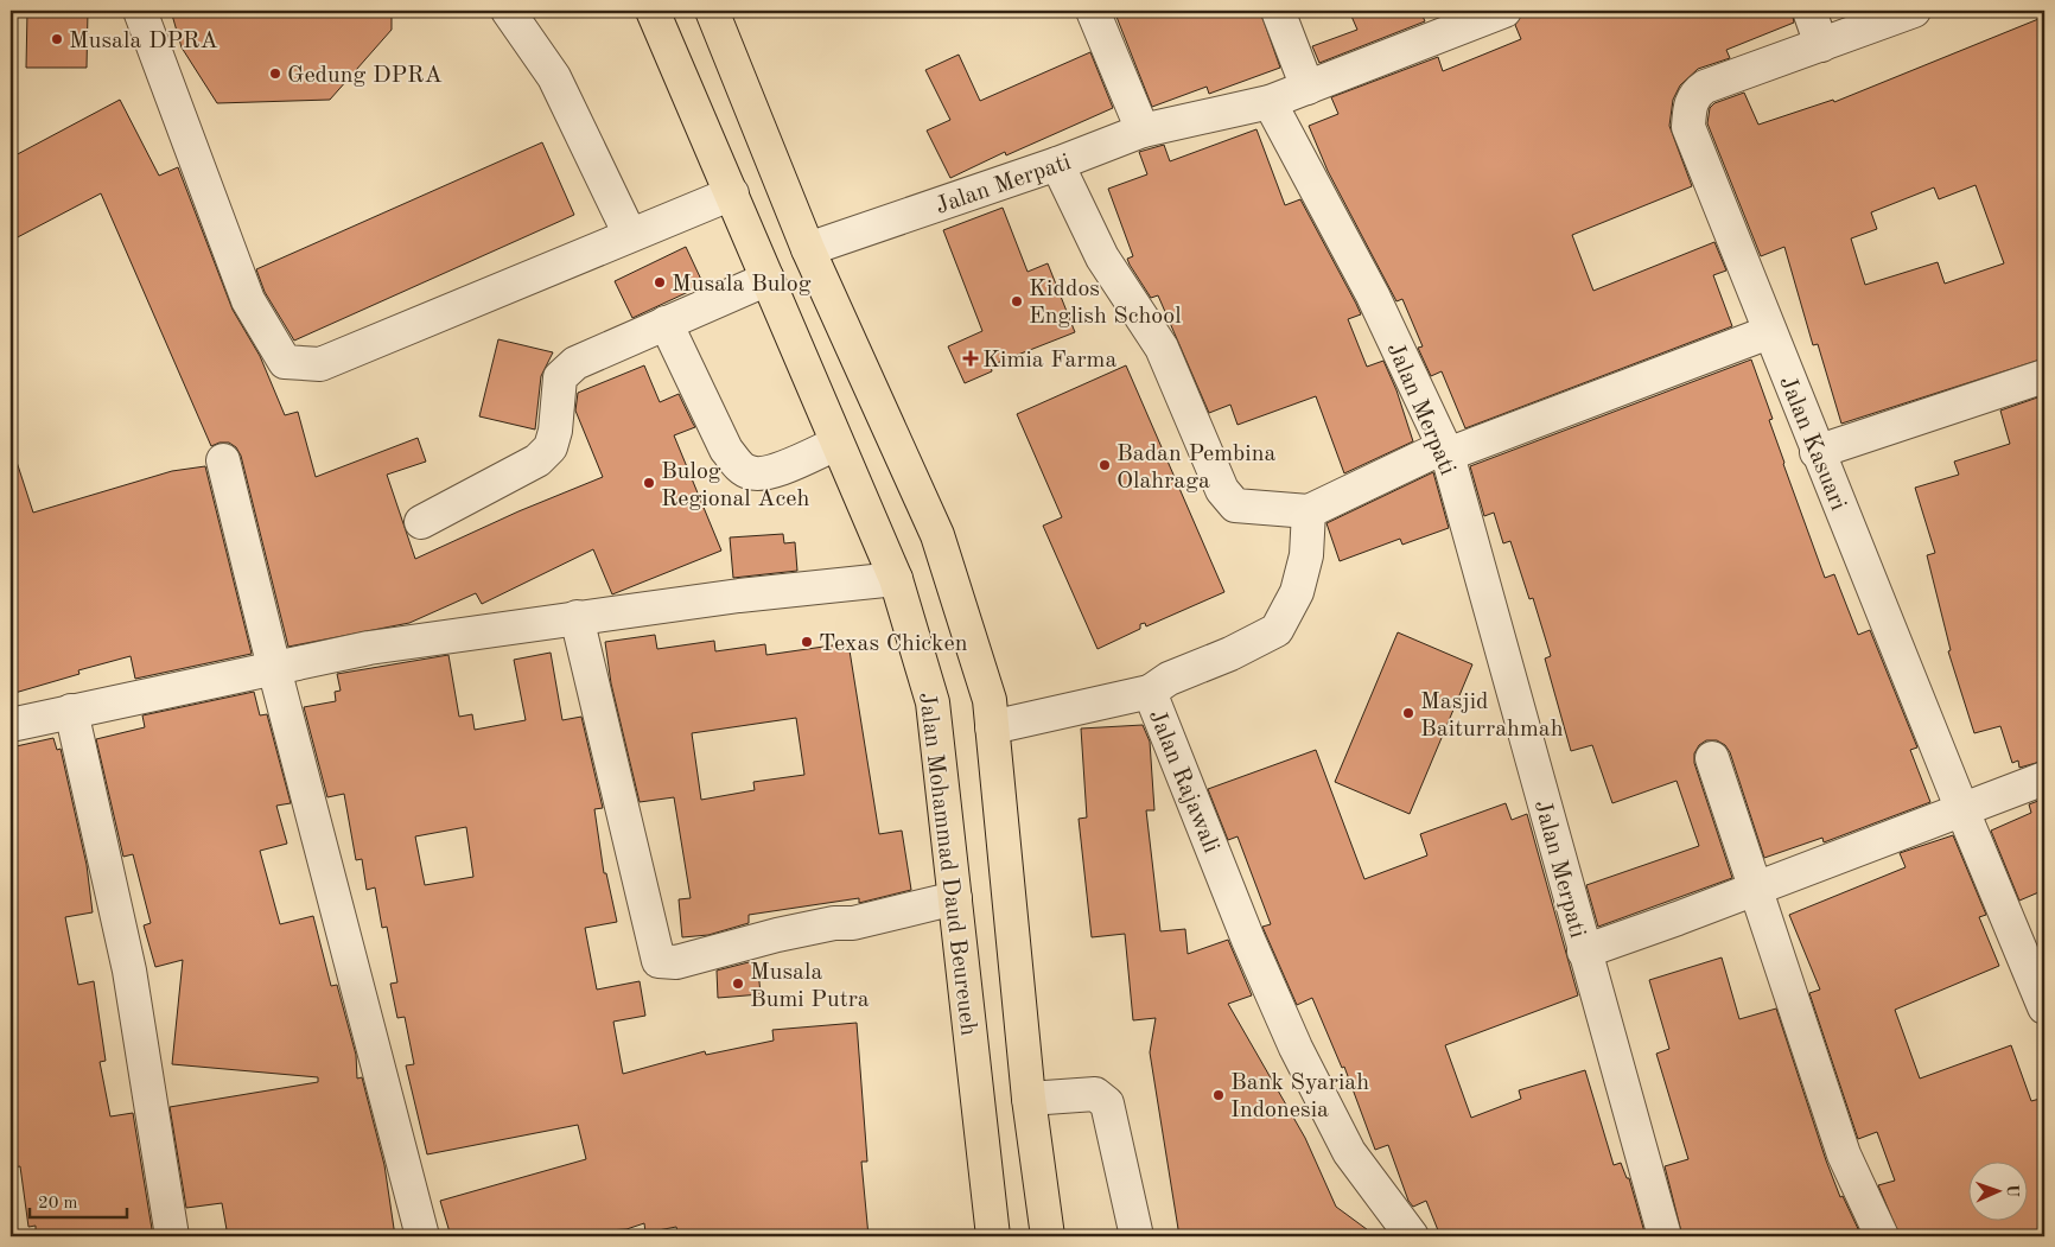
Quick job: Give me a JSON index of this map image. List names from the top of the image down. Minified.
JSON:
{"streets":{"highway":["Jalan Mohammad Daud Beureueh"],"street":["Jalan Merpati","Jalan Kasuari","Jalan Rajawali"]},"places":{"other":["Musala DPRA","Gedung DPRA","Musala Bulog","Kiddos English School","Badan Pembina Olahraga","Bulog Regional Aceh","Texas Chicken","Masjid Baiturrahmah","Musala Bumi Putra","Bank Syariah Indonesia"],"health":["Kimia Farma"]},"scale_bar":"20 m","north":"right"}
